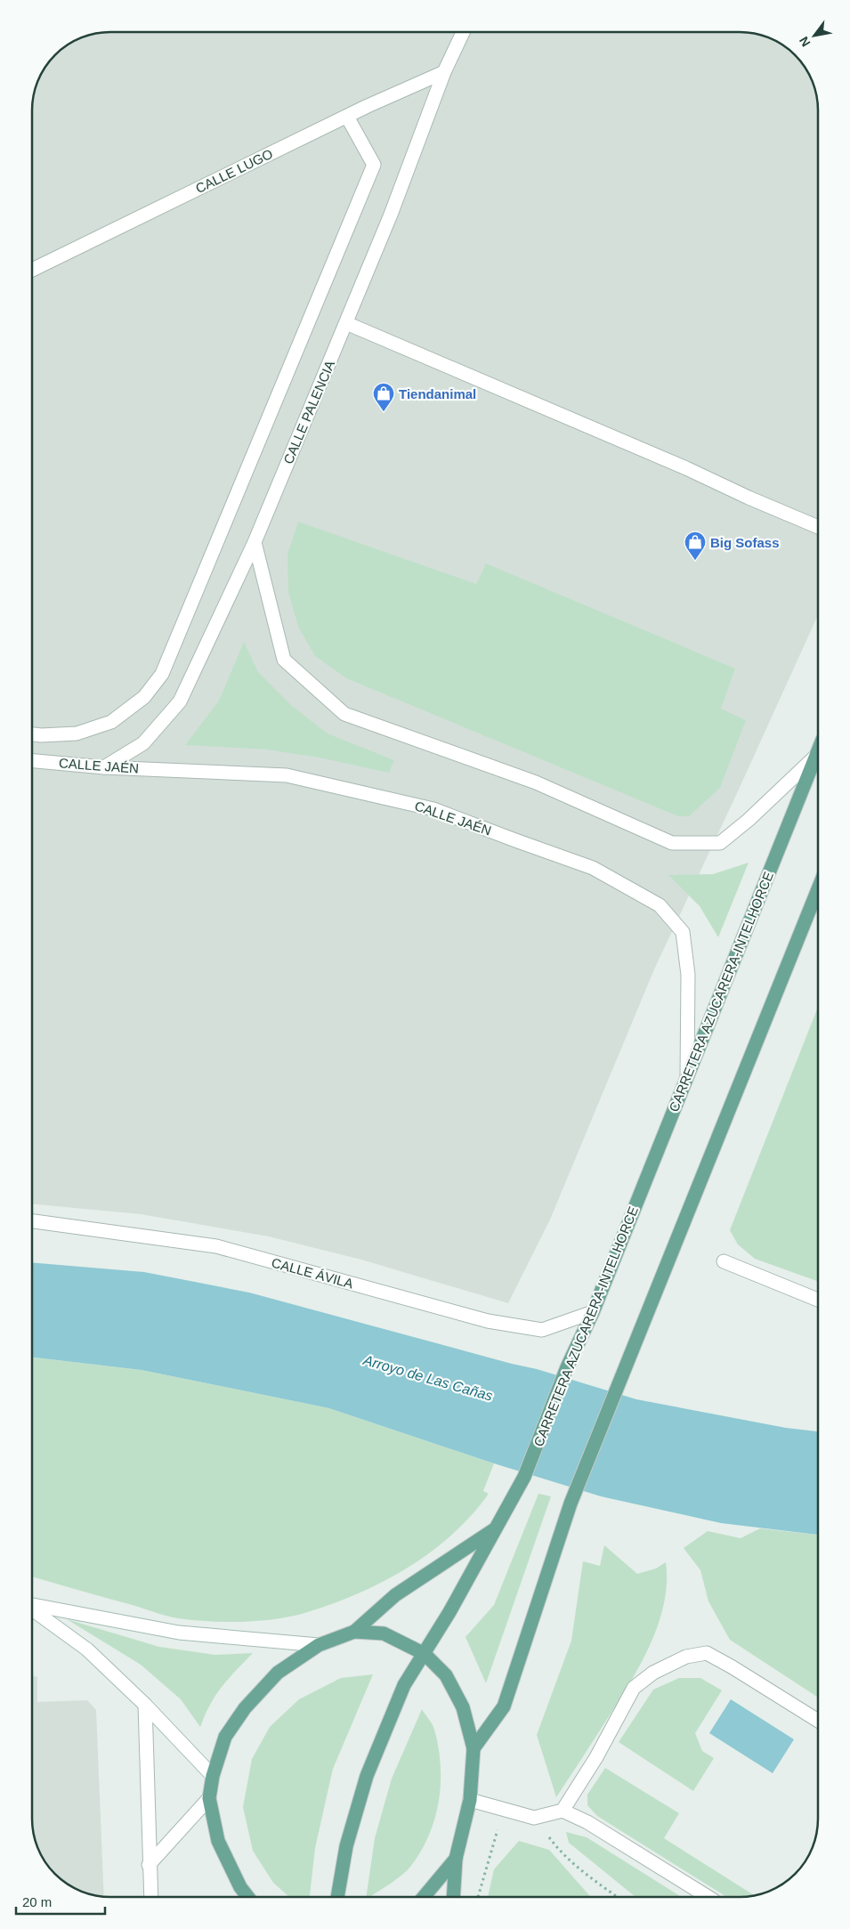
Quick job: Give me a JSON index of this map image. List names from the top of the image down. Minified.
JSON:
{"streets":{"main road":["CARRETERA AZUCARERA-INTELHORCE"],"street":["CALLE LUGO","CALLE PALENCIA","CALLE JAÉN","CALLE ÁVILA"]},"crossings":[["CALLE LUGO","CALLE PALENCIA"],["CALLE PALENCIA","CALLE JAÉN"],["CALLE JAÉN","CARRETERA AZUCARERA-INTELHORCE"],["CARRETERA AZUCARERA-INTELHORCE","CALLE ÁVILA"]],"water":["Arroyo de Las Cañas"],"places":{"shop":["Tiendanimal","Big Sofass"]},"scale_bar":"20 m","north":"bottom left"}
